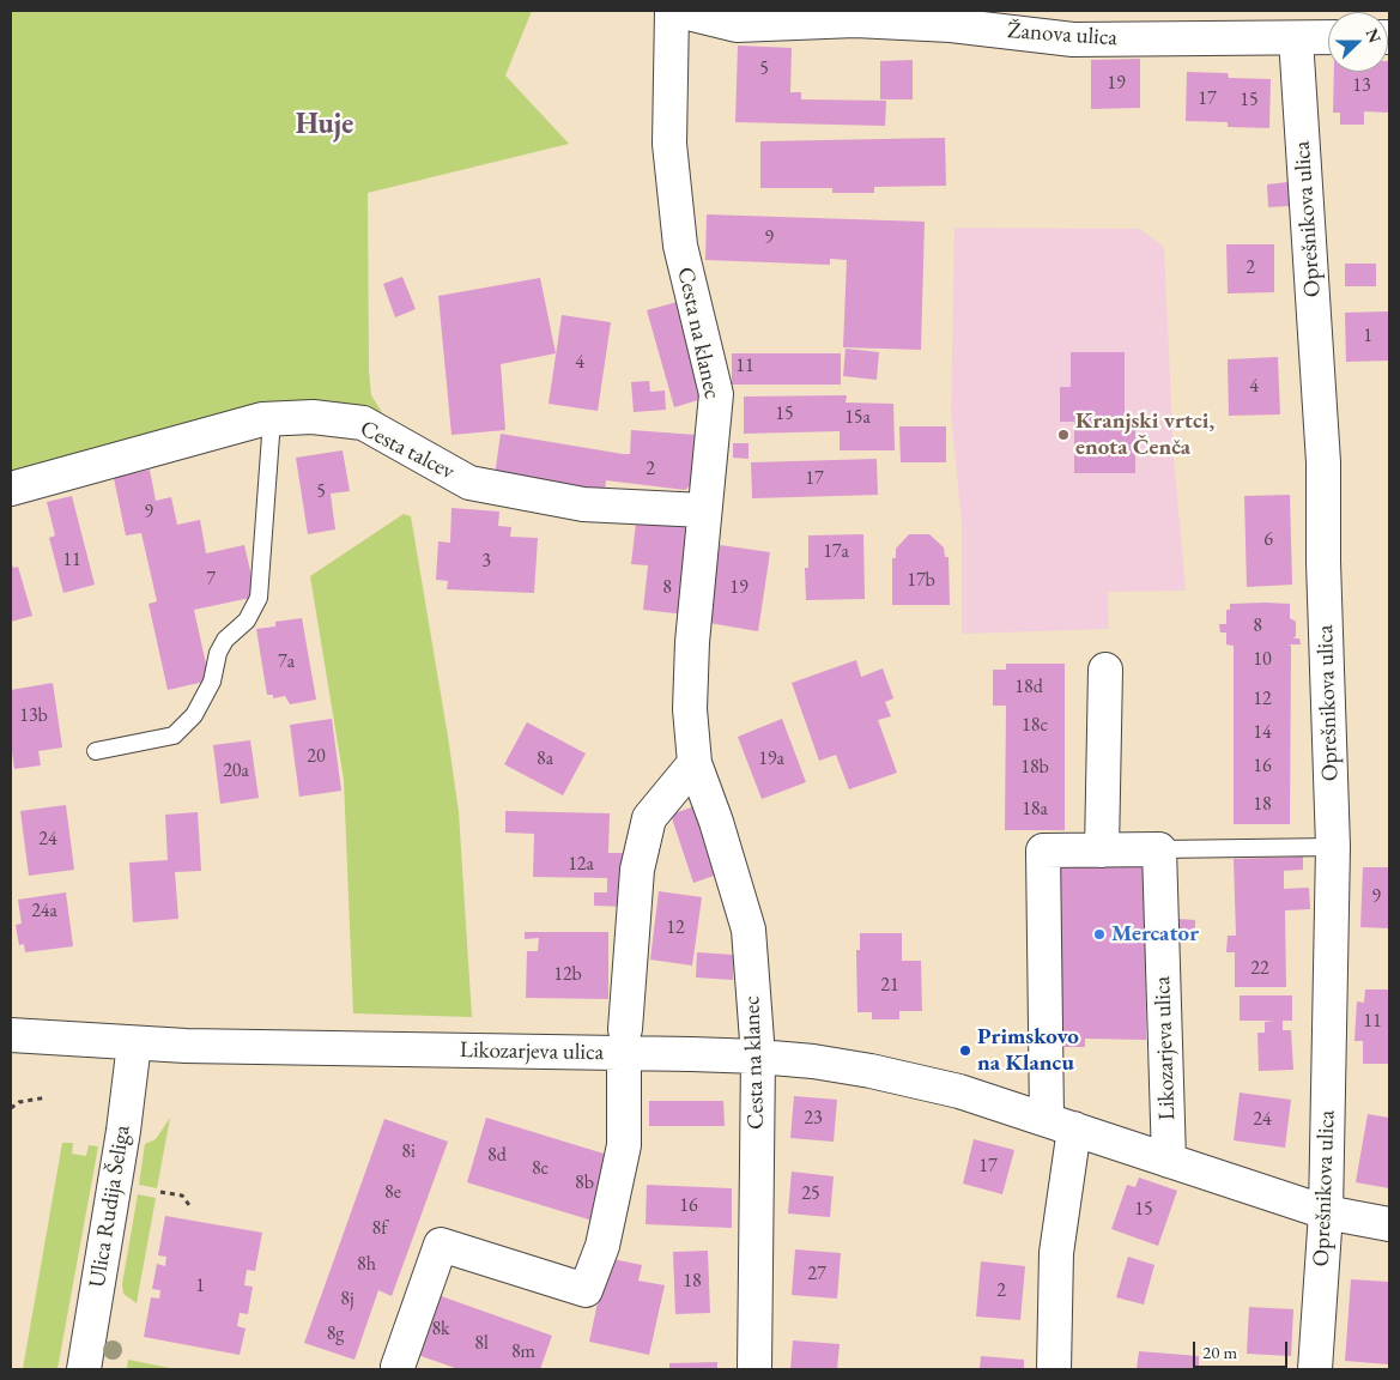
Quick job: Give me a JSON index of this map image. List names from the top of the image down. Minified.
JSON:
{"streets":{"street":["Žanova ulica","Oprešnikova ulica","Cesta na klanec","Cesta talcev","Likozarjeva ulica","Ulica Rudija Šeliga"]},"crossings":[["Žanova ulica","Oprešnikova ulica"],["Oprešnikova ulica","Likozarjeva ulica"],["Cesta na klanec","Cesta talcev"],["Cesta na klanec","Likozarjeva ulica"],["Likozarjeva ulica","Ulica Rudija Šeliga"]],"districts":["Huje"],"places":["Kranjski vrtci, enota Čenča","Mercator","Primskovo na Klancu"],"house_numbers":["5","19","13","17","15","9","2","1","4","11","4","15","15a","2","17","5","9","6","17a","11","3","7","17b","8","19","8","10","7a","18d","12","13b","18c","14","20","8a","19a","16","18b","20a","18","18a","24","12a","9","24a","12","22","12b","21","11","23","24","8i","8d","17","8c","8b","8e","25","16","15","8f","8h","27","18","1","2","8j","8k","8g","8l","8m"],"scale_bar":"20 m","north":"right"}
